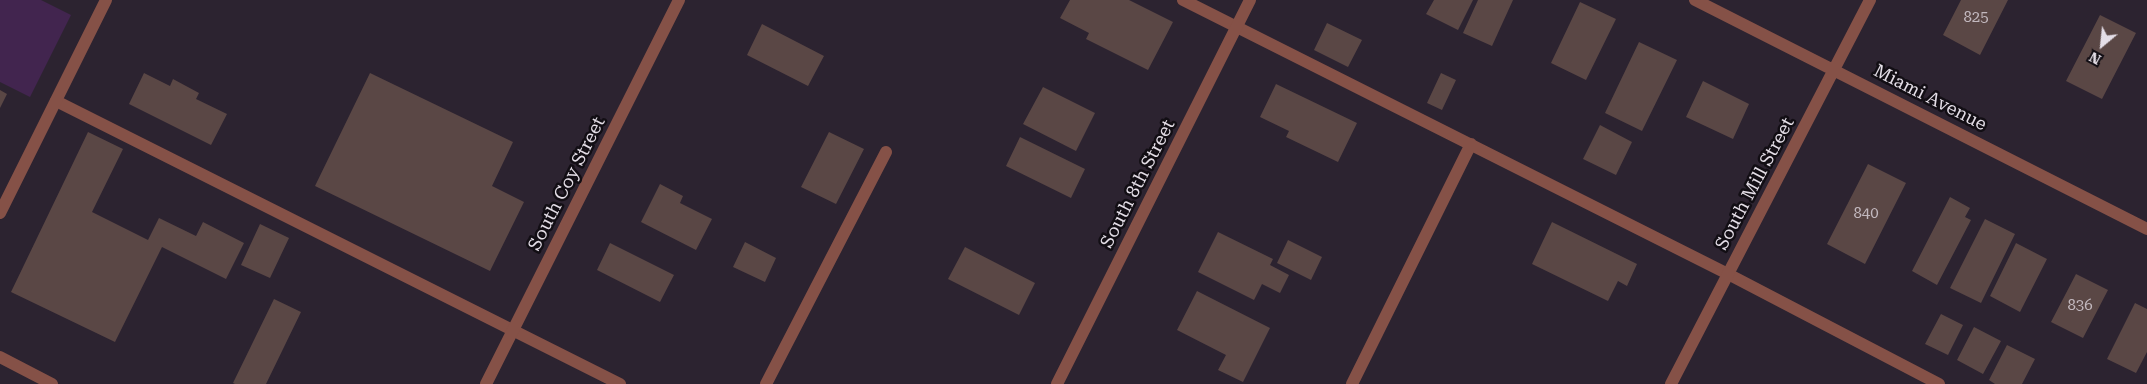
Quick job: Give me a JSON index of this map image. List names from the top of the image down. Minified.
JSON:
{"streets":{"street":["Miami Avenue","South Coy Street","South 8th Street","South Mill Street"]},"crossings":[["Miami Avenue","South Mill Street"]],"house_numbers":["825","840","836"],"north":"bottom left"}
